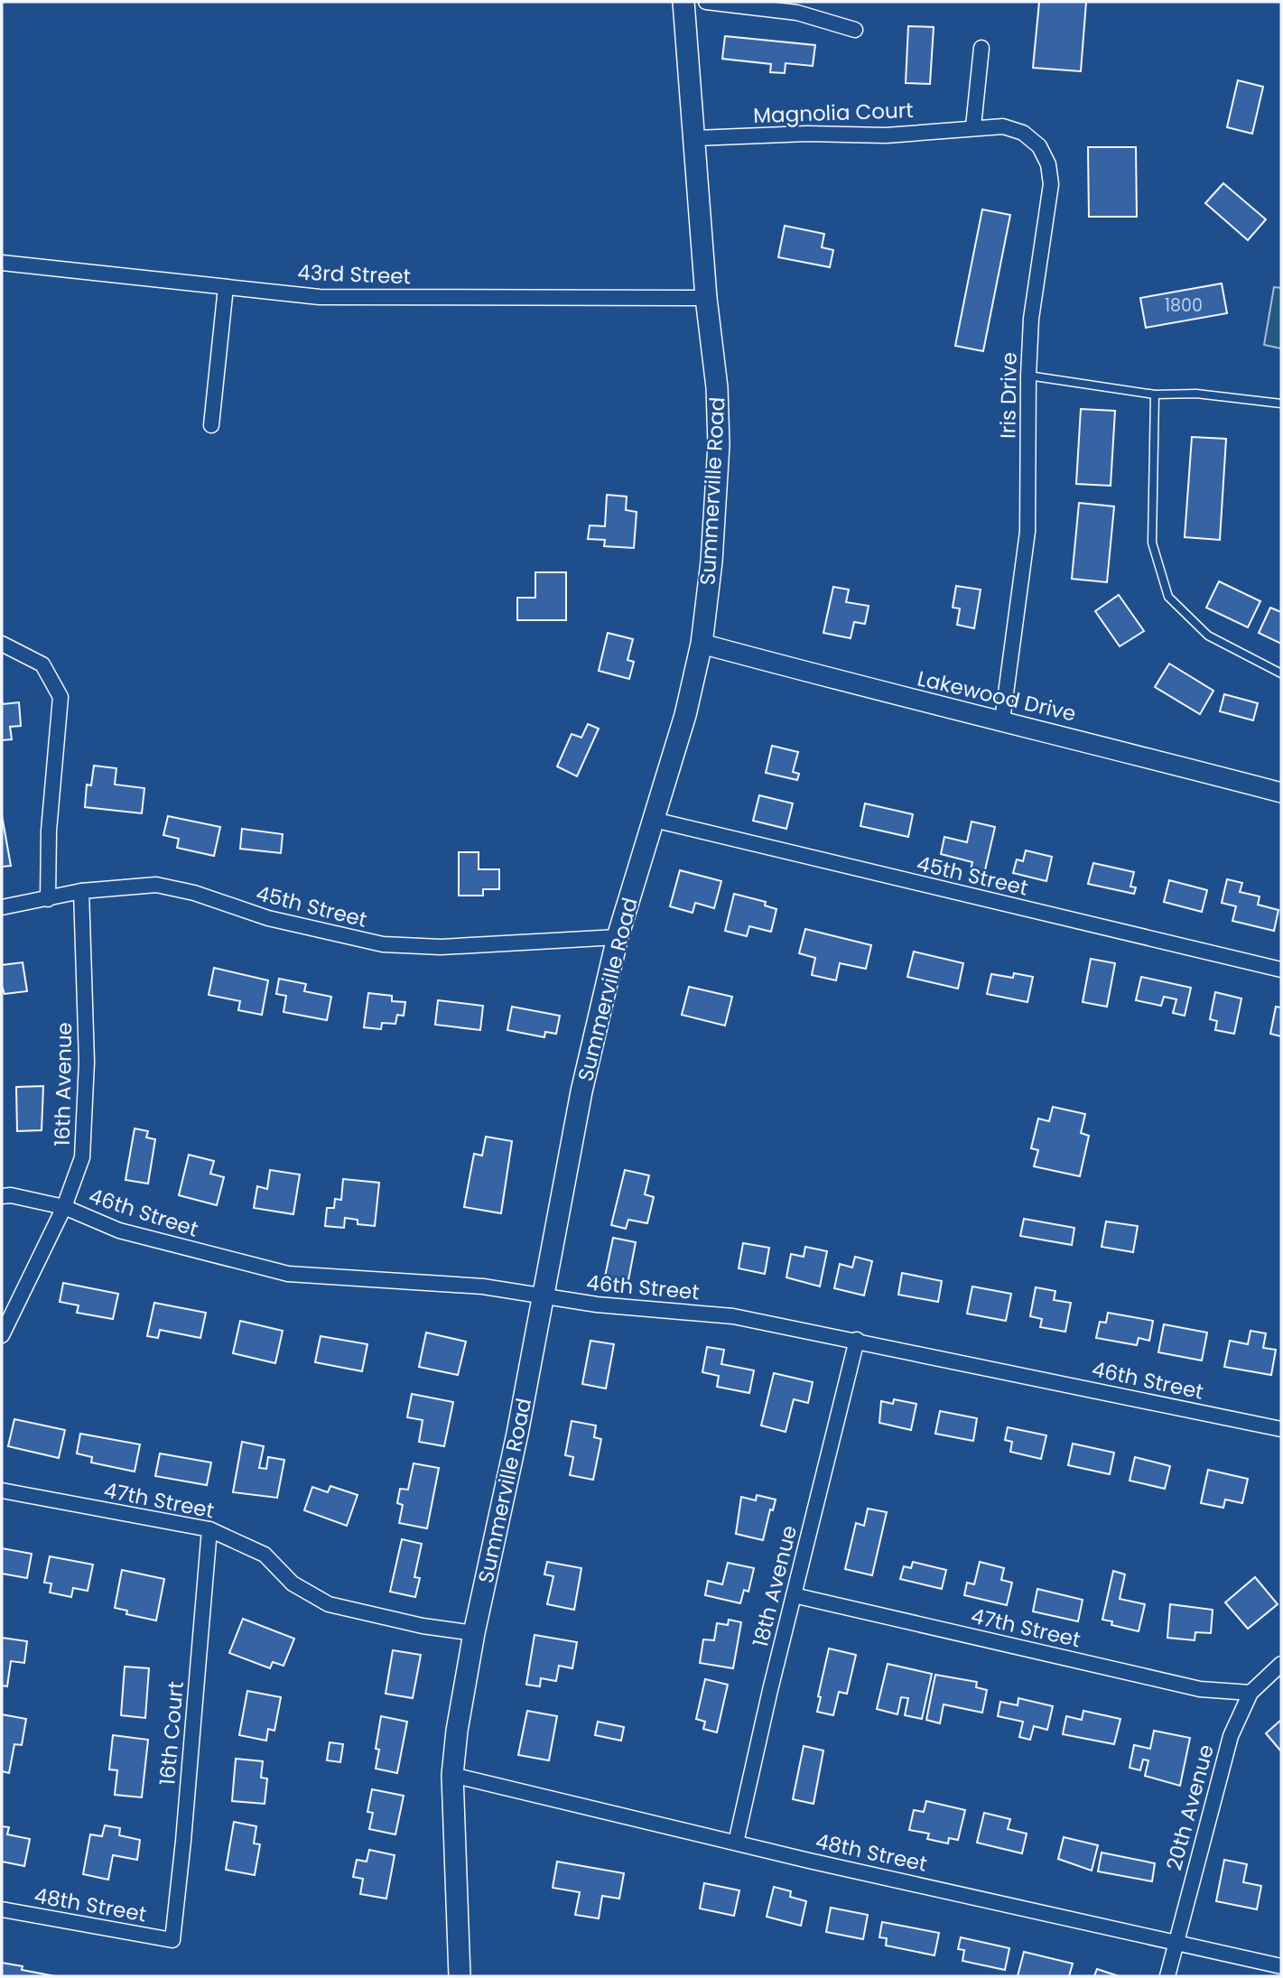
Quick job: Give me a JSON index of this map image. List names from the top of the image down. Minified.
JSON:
{"streets":{"main road":["Summerville Road"],"street":["Magnolia Court","43rd Street","Iris Drive","Lakewood Drive","45th Street","16th Avenue","46th Street","47th Street","18th Avenue","16th Court","20th Avenue","48th Street"]},"crossings":[["Magnolia Court","Iris Drive"],["Magnolia Court","Summerville Road"],["43rd Street","Summerville Road"],["Iris Drive","Lakewood Drive"],["Summerville Road","Lakewood Drive"],["Summerville Road","45th Street"],["Summerville Road","46th Street"],["Summerville Road","47th Street"],["Summerville Road","48th Street"],["45th Street","16th Avenue"],["16th Avenue","46th Street"],["46th Street","18th Avenue"],["47th Street","18th Avenue"],["47th Street","16th Court"],["47th Street","20th Avenue"],["18th Avenue","48th Street"],["16th Court","48th Street"],["20th Avenue","48th Street"]],"house_numbers":["1800"]}
